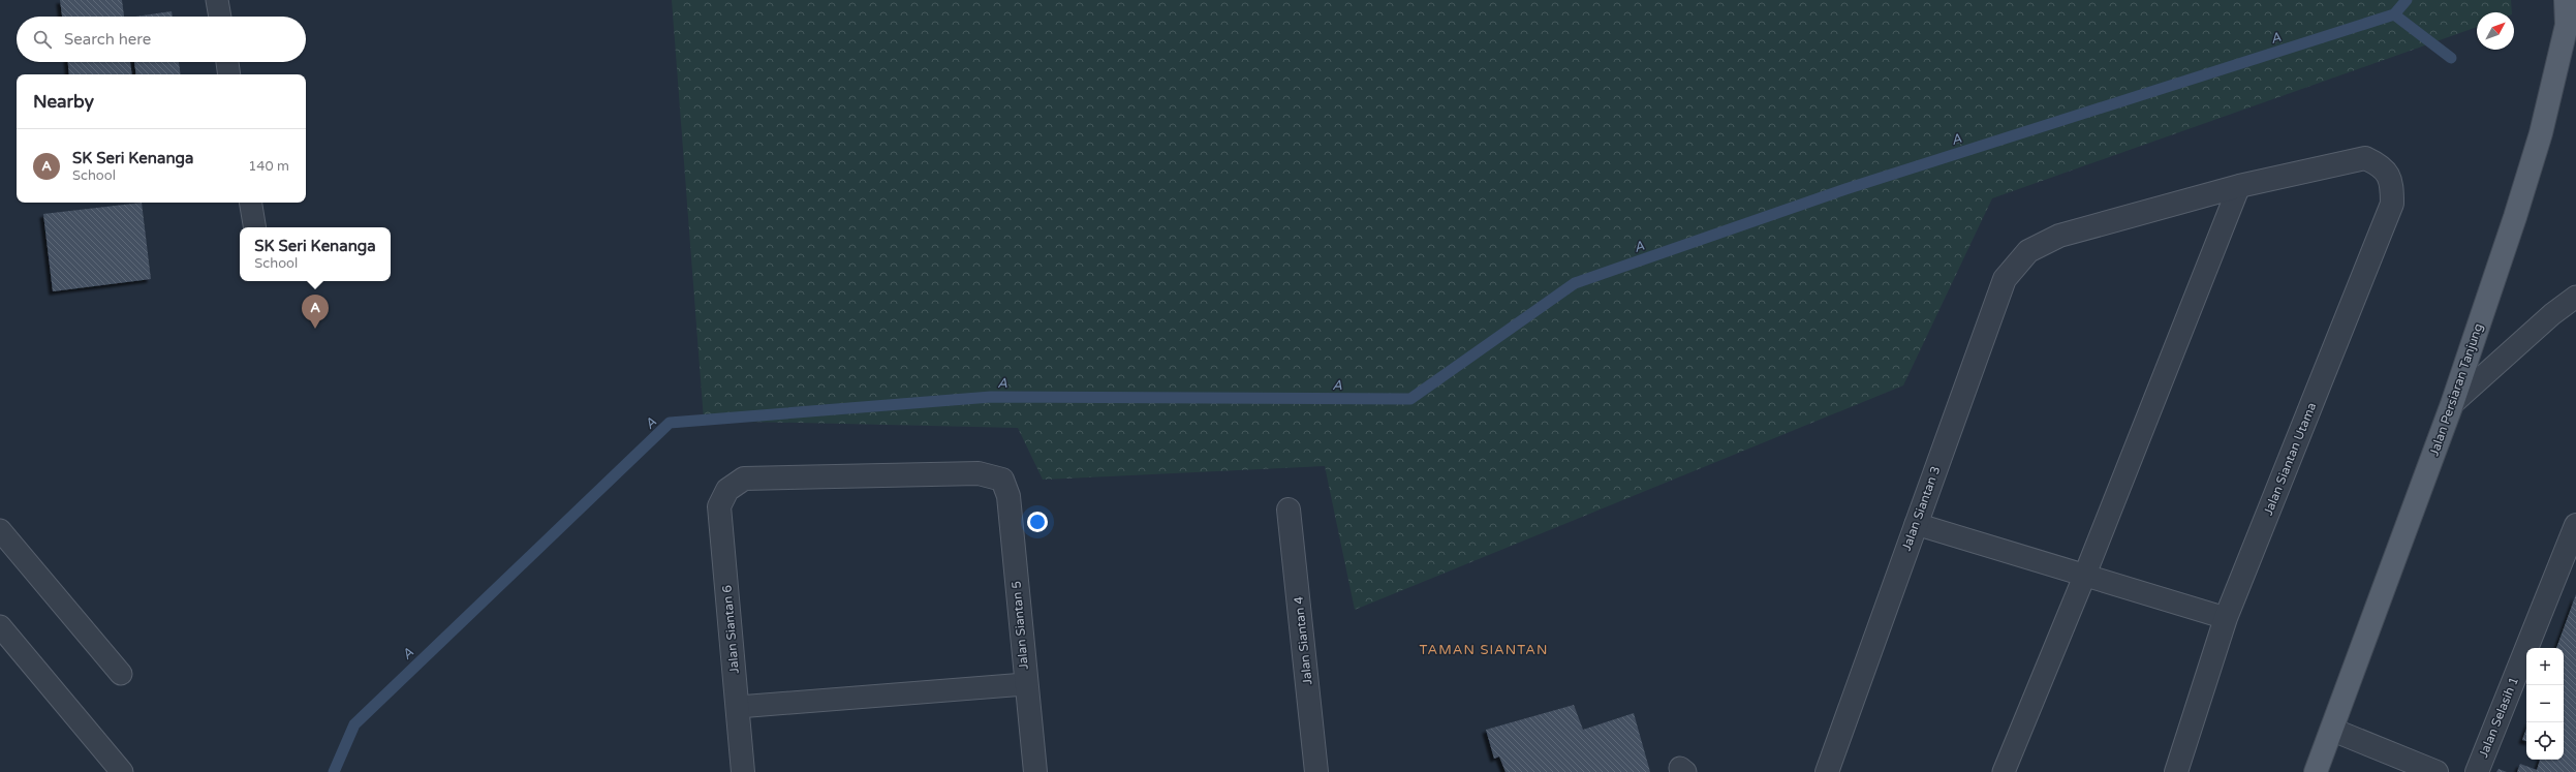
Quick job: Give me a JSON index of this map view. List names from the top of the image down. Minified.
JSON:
{"streets":{"main road":["Jalan Persiaran Tanjung"],"street":["Jalan Siantan Utama","Jalan Siantan 3","Jalan Siantan 5","Jalan Siantan 6","Jalan Siantan 4","Jalan Selasih 1"]},"crossings":[["Jalan Siantan Utama","Jalan Siantan 3"],["Jalan Siantan 5","Jalan Siantan 6"]],"districts":["TAMAN SIANTAN"],"water":["A"],"north":"top right","page":{"search":"Search here","heading":"Nearby","list":[{"mark":"A","name":"SK Seri Kenanga","note":"School","value":"140 m"}],"popup":["SK Seri Kenanga","School"],"pins":"A","map_buttons":["+","−"]}}
